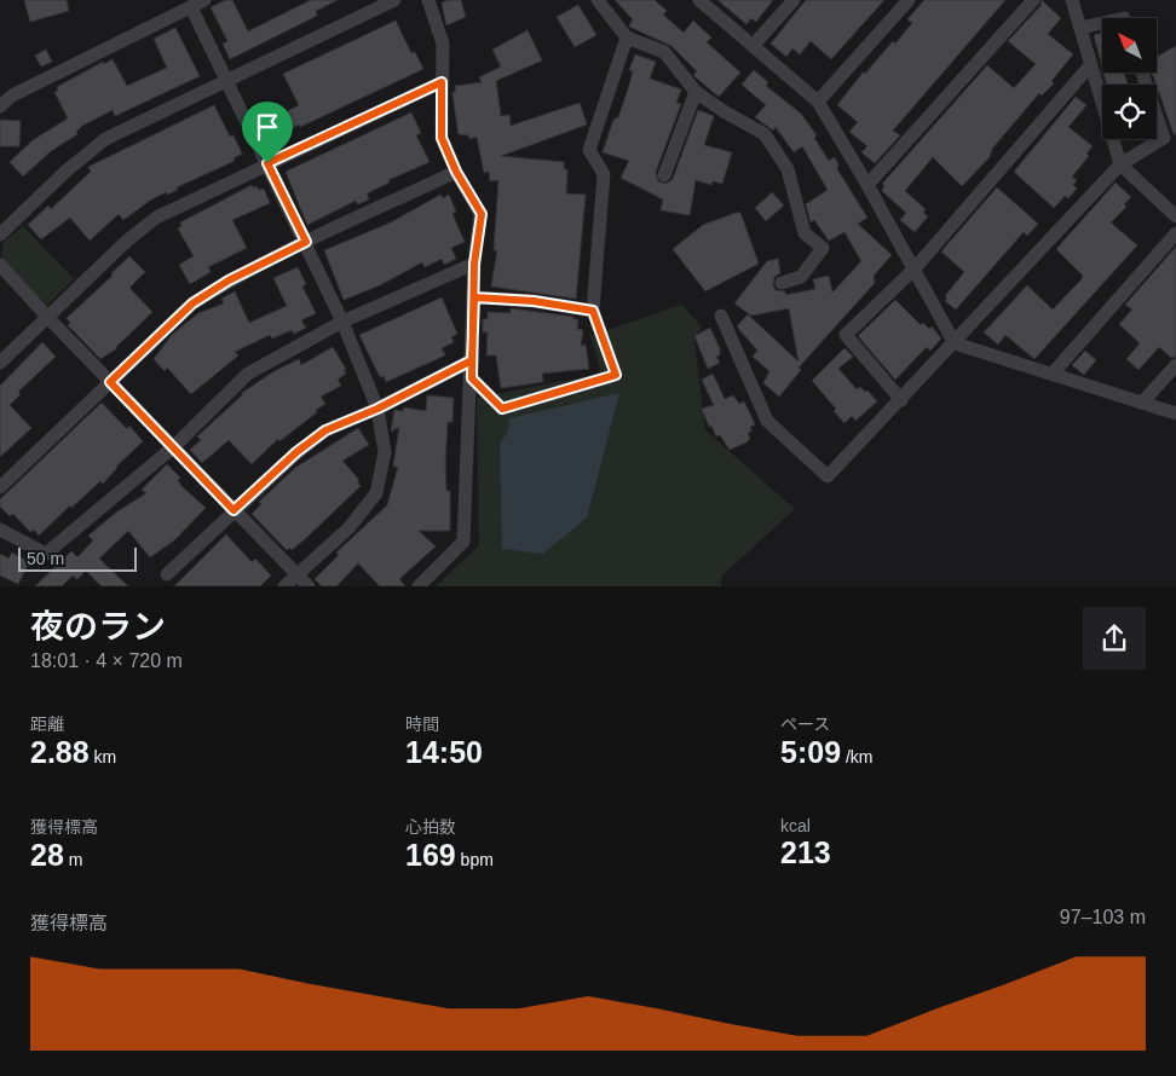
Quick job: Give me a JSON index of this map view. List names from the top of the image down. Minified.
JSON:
{"scale_bar":"50 m","north":"top left","page":{"scale":"50 m","heading":["夜のラン","18:01 · 4 × 720 m"],"stats":[["距離","2.88 km"],["時間","14:50"],["ペース","5:09 /km"],["獲得標高","28 m"],["心拍数","169 bpm"],["kcal","213"]],"chart":["獲得標高","97–103 m"]}}
